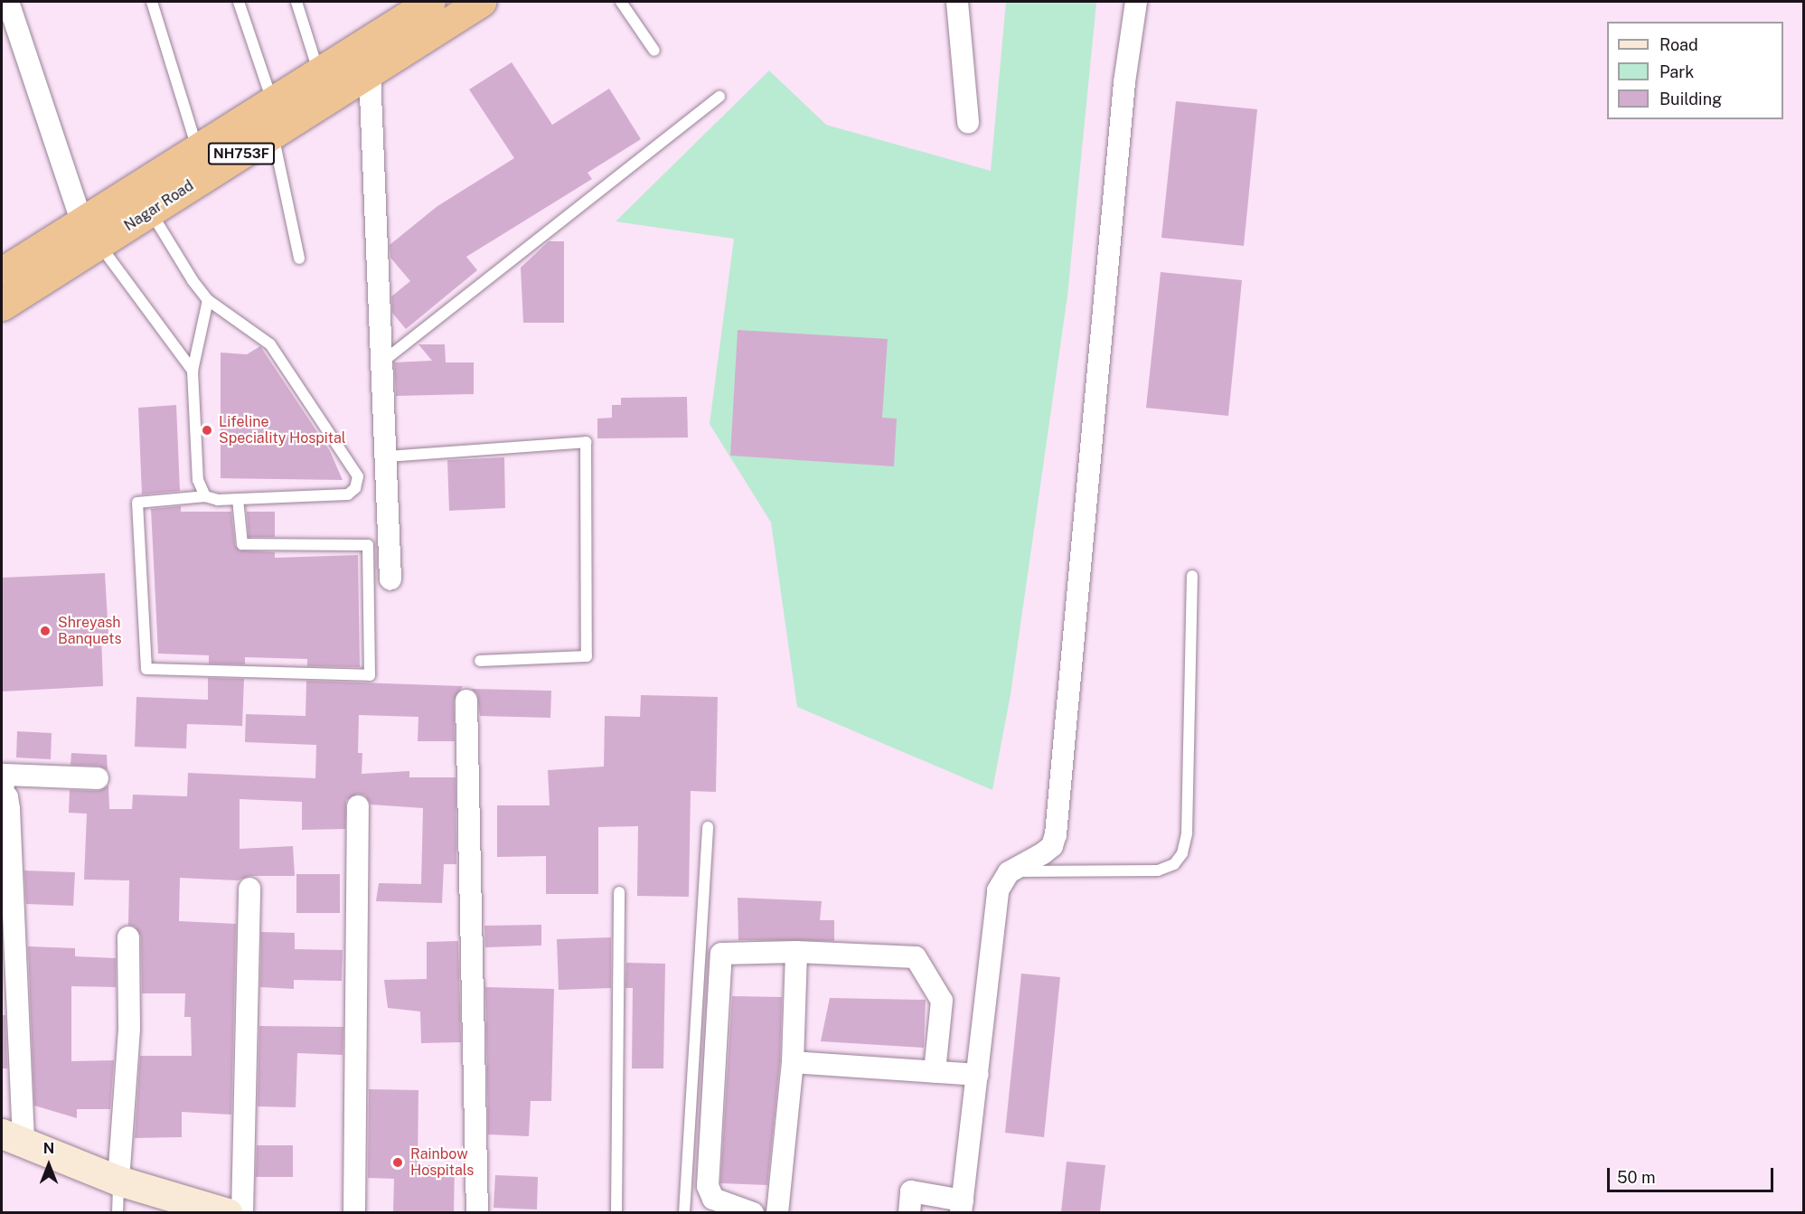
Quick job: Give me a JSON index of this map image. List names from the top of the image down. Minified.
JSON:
{"streets":{"highway":["NH753F","Nagar Road"]},"places":["Lifeline Speciality Hospital","Shreyash Banquets","Rainbow Hospitals"],"legend":["Road","Park","Building"],"scale_bar":"50 m","north":"top"}
